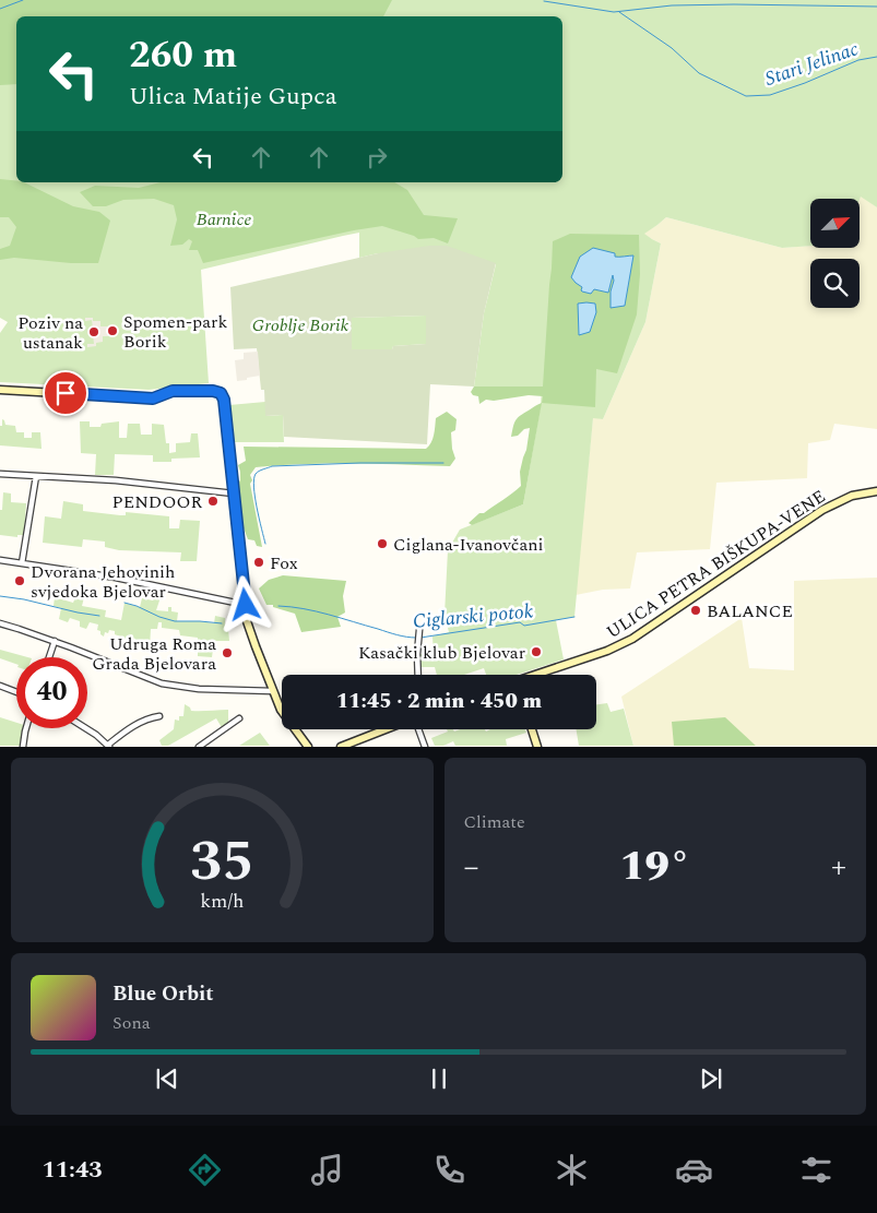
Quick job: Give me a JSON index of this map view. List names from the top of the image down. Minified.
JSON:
{"streets":{"street":["ULICA PETRA BIŠKUPA-VENE"]},"water":["Stari Jelinac","Ciglarski potok"],"parks":["Barnice","Groblje Borik"],"places":["Spomen-park Borik","Poziv na ustanak","PENDOOR","Ciglana-Ivanovčani","Fox","Dvorana Jehovinih svjedoka Bjelovar","BALANCE","Kasački klub Bjelovar","Udruga Roma Grada Bjelovara"],"north":"top right","page":{"turn":["260 m","Ulica Matije Gupca"],"limit":"40","trip":"11:45 · 2 min · 450 m","tile":"Climate","heat":["−","19°","+"],"song":["Blue Orbit","Sona"],"tabs":"11:43","gauge":["35","km/h"]}}
